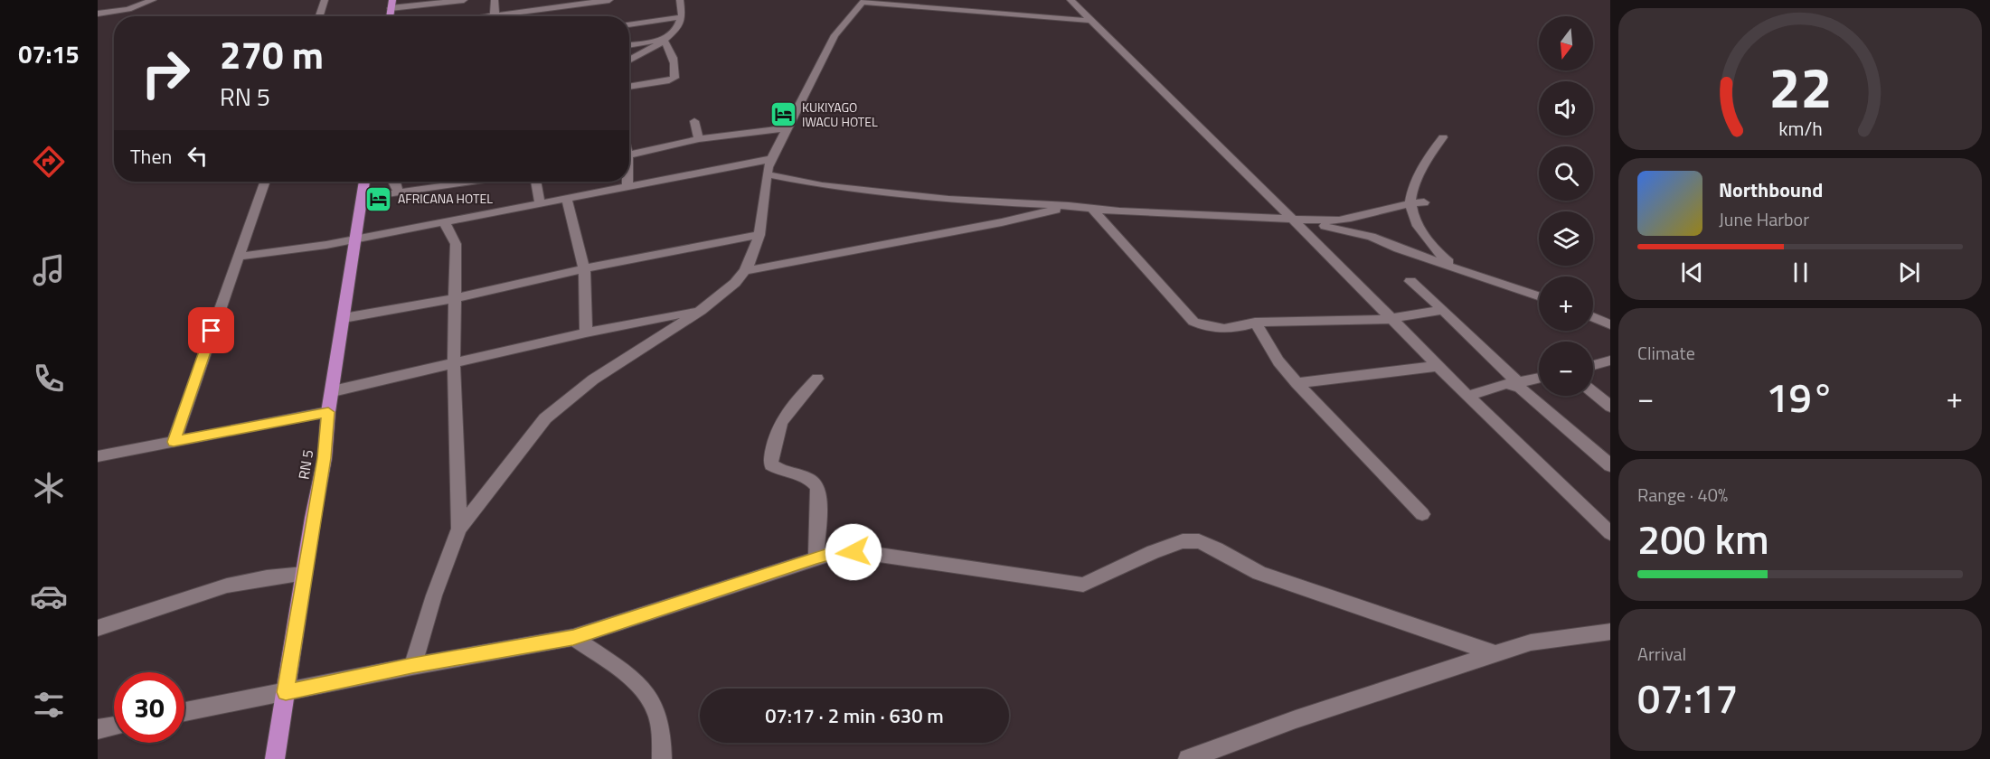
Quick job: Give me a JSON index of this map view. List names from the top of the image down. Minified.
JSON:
{"streets":{"main road":["RN 5"]},"places":{"hotel":["KUKIYAGO IWACU HOTEL","AFRICANA HOTEL"]},"north":"bottom","page":{"tabs":"07:15","map_buttons":["+","−"],"turn":["270 m","RN 5"],"then":"Then","song":["Northbound","June Harbor"],"tile":["Climate",["Range · 40%","200 km"],["Arrival","07:17"]],"heat":["−","19°","+"],"limit":"30","trip":"07:17 · 2 min · 630 m","gauge":["22","km/h"]}}
